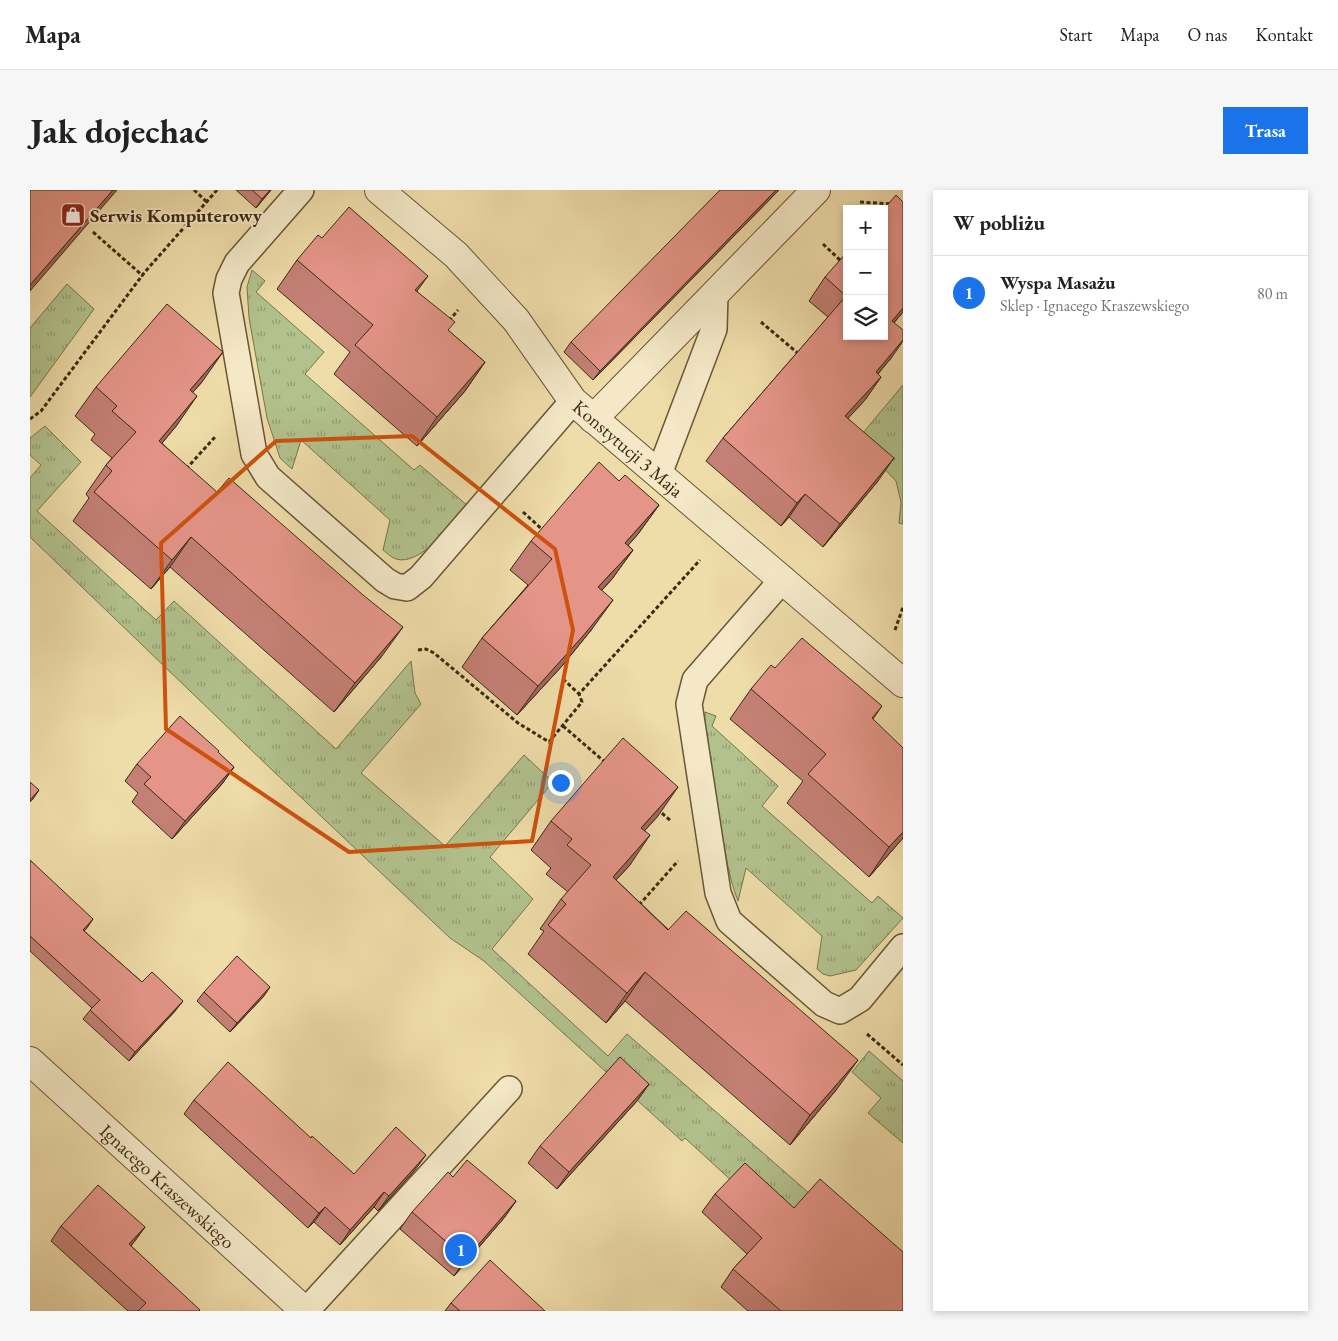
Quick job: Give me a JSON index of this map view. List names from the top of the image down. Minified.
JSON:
{"streets":{"street":["Konstytucji 3 Maja","Ignacego Kraszewskiego"]},"places":{"shop":["Serwis Komputerowy"]},"page":{"header":"Mapa","nav":["Start","Mapa","O nas","Kontakt"],"buttons":"Trasa","title":"Jak dojechać","heading":"W pobliżu","map_buttons":["+","−"],"list":[{"mark":"1","name":"Wyspa Masażu","note":"Sklep · Ignacego Kraszewskiego","value":"80 m"}],"pins":"1"}}
